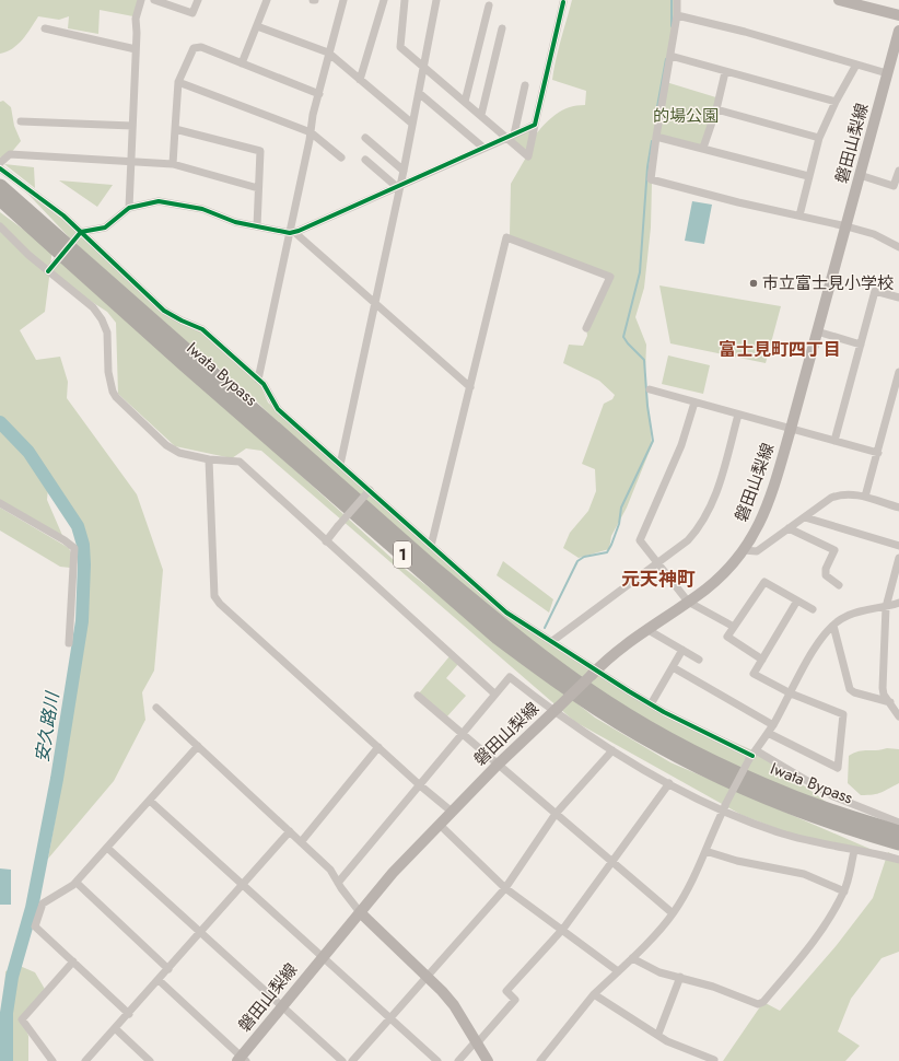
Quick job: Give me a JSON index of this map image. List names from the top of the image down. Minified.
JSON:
{"streets":{"highway":["Iwata Bypass","1"],"main road":["磐田山梨線"]},"crossings":[["Iwata Bypass","1"]],"districts":["富士見町四丁目","元天神町"],"water":["安久路川"],"parks":["的場公園"],"places":["市立富士見小学校"]}
